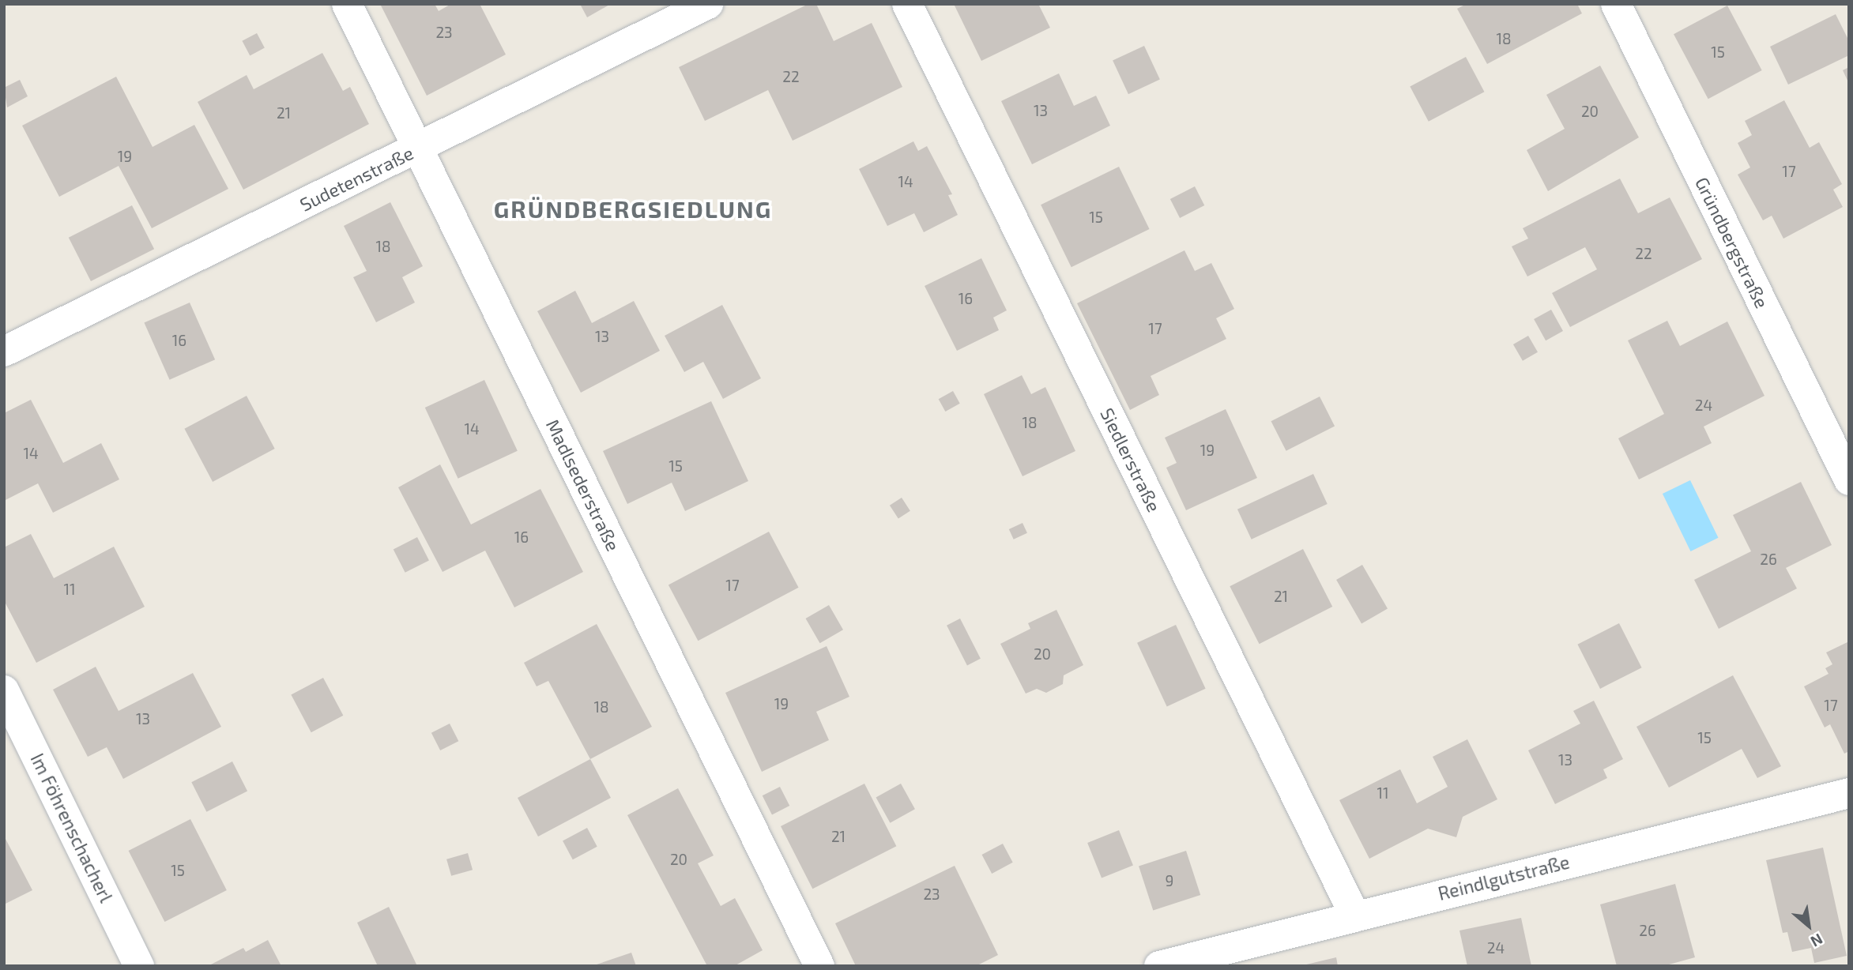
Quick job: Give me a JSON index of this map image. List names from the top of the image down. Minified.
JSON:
{"streets":{"street":["Sudetenstraße","Gründbergstraße","Siedlerstraße","Madlsederstraße","Im Föhrenschacherl","Reindlgutstraße"]},"crossings":[["Sudetenstraße","Madlsederstraße"],["Siedlerstraße","Reindlgutstraße"]],"districts":["GRÜNDBERGSIEDLUNG"],"house_numbers":["23","18","15","22","13","20","21","19","17","14","15","18","22","16","17","13","16","24","18","14","19","14","15","16","26","17","11","21","20","19","17","18","13","15","13","11","21","20","15","9","23","26","24"],"north":"bottom right"}
